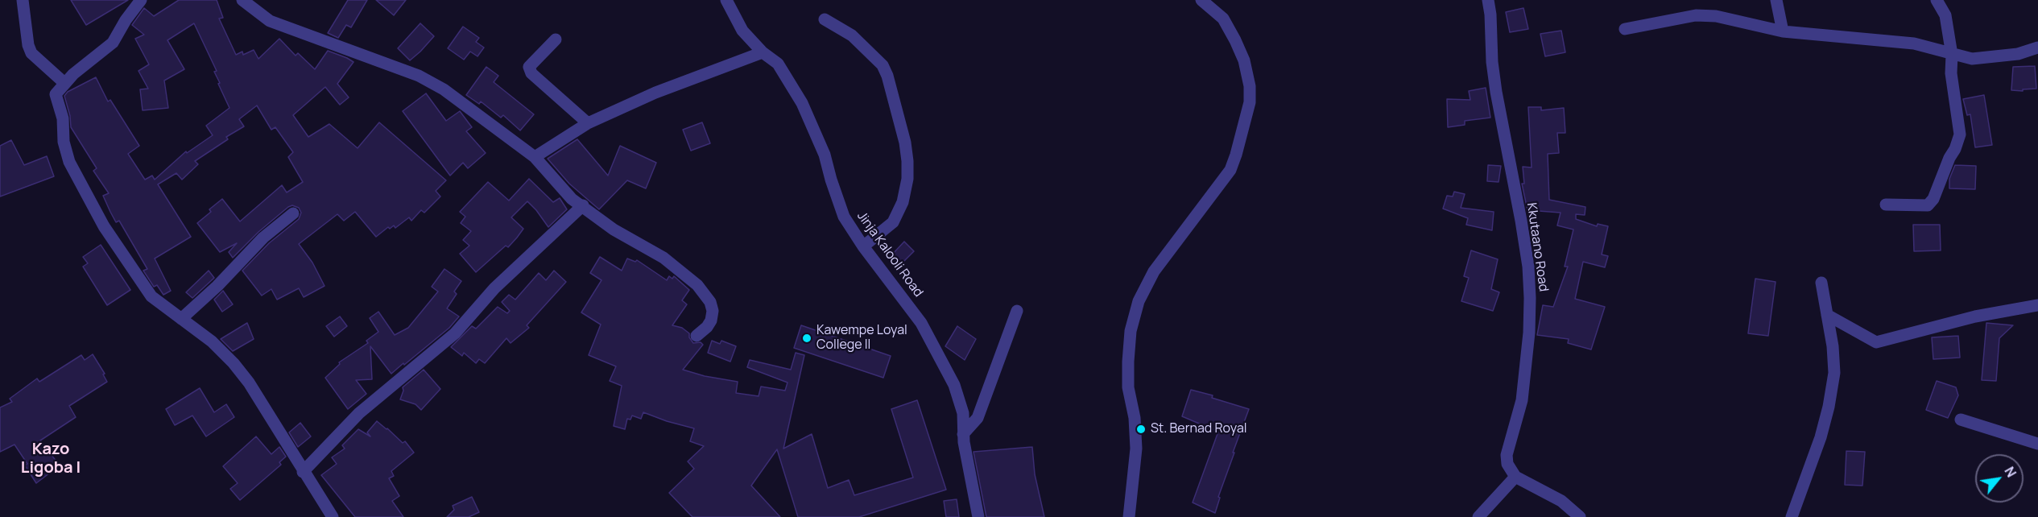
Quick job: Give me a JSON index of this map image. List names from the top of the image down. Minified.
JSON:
{"streets":{"street":["Kkutaano Road","Jinja Kalooli Road"]},"districts":["Kazo Ligoba I"],"places":["Kawempe Loyal College II","St. Bernad Royal"],"north":"top right"}
